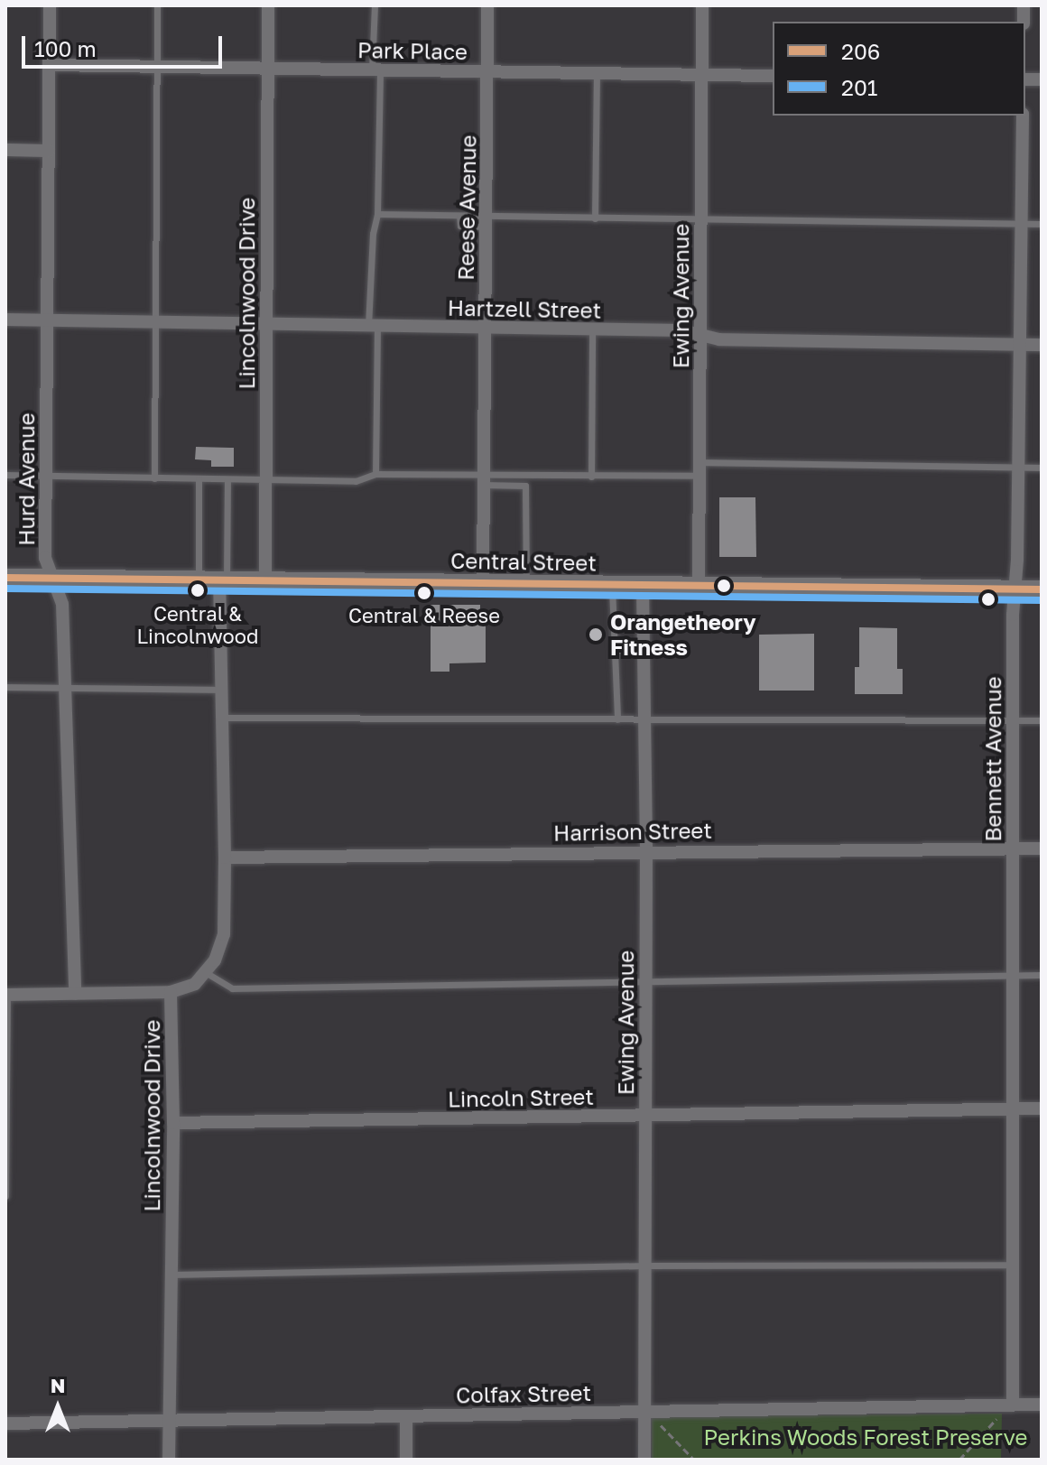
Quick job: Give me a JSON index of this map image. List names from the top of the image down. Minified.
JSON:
{"streets":{"main road":["Central Street"],"street":["Park Place","Reese Avenue","Lincolnwood Drive","Ewing Avenue","Hartzell Street","Hurd Avenue","Bennett Avenue","Harrison Street","Lincoln Street","Colfax Street"]},"crossings":[["Park Place","Reese Avenue"],["Park Place","Lincolnwood Drive"],["Park Place","Ewing Avenue"],["Park Place","Hurd Avenue"],["Reese Avenue","Hartzell Street"],["Reese Avenue","Central Street"],["Lincolnwood Drive","Hartzell Street"],["Lincolnwood Drive","Central Street"],["Lincolnwood Drive","Lincoln Street"],["Lincolnwood Drive","Colfax Street"],["Ewing Avenue","Hartzell Street"],["Ewing Avenue","Central Street"],["Ewing Avenue","Harrison Street"],["Ewing Avenue","Lincoln Street"],["Ewing Avenue","Colfax Street"],["Hartzell Street","Hurd Avenue"],["Hartzell Street","Bennett Avenue"],["Hurd Avenue","Central Street"],["Central Street","Bennett Avenue"],["Bennett Avenue","Harrison Street"],["Bennett Avenue","Lincoln Street"],["Bennett Avenue","Colfax Street"]],"parks":["Perkins Woods Forest Preserve"],"places":["Central & Lincolnwood","Central & Reese","Orangetheory Fitness"],"lines":["transit line 206","transit line 201"],"legend":["206","201"],"scale_bar":"100 m","north":"top"}
